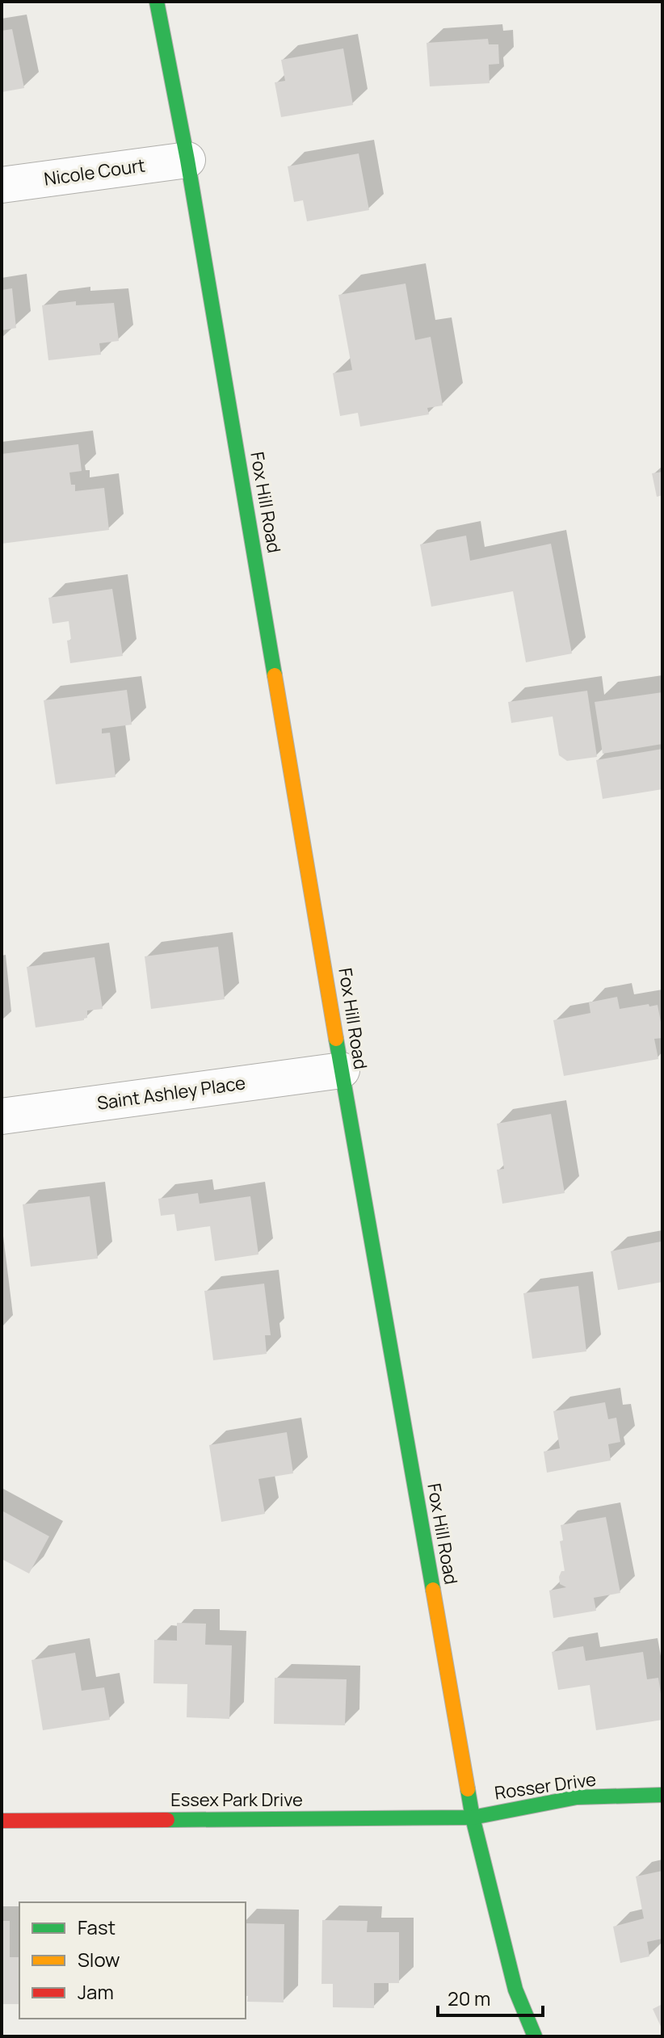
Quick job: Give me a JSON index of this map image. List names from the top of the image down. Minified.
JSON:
{"streets":{"main road":["Fox Hill Road","Rosser Drive","Essex Park Drive"],"street":["Nicole Court","Saint Ashley Place"]},"crossings":[["Nicole Court","Fox Hill Road"],["Fox Hill Road","Saint Ashley Place"],["Fox Hill Road","Rosser Drive"],["Fox Hill Road","Essex Park Drive"],["Rosser Drive","Essex Park Drive"]],"legend":["Fast","Slow","Jam"],"scale_bar":"20 m"}
